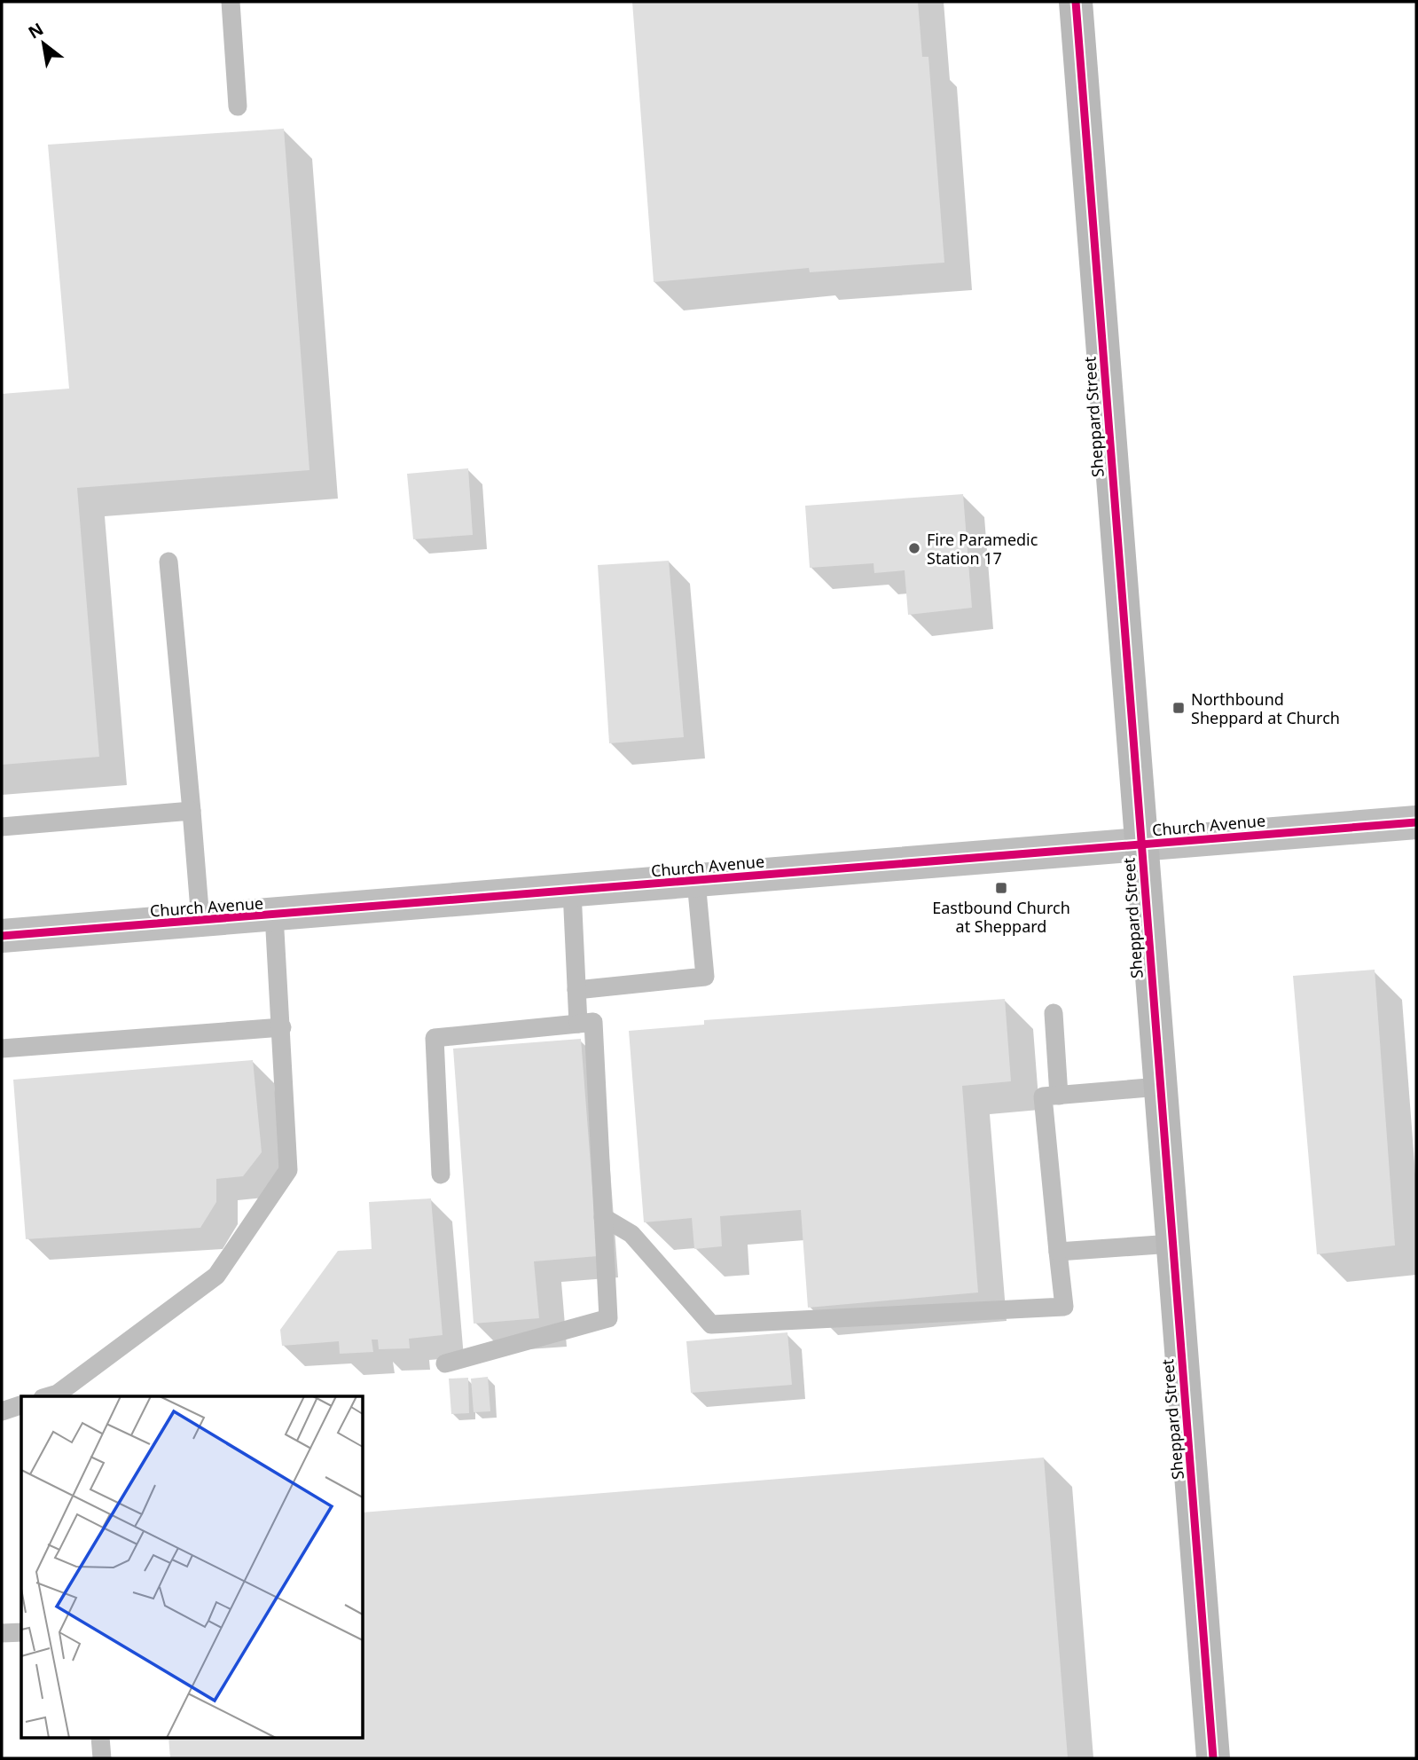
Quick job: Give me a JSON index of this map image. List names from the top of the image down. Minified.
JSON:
{"streets":{"street":["Sheppard Street","Church Avenue"]},"crossings":[["Sheppard Street","Church Avenue"]],"places":{"other":["Fire Paramedic Station 17"],"transit":["Northbound Sheppard at Church","Eastbound Church at Sheppard"]},"north":"top left"}
